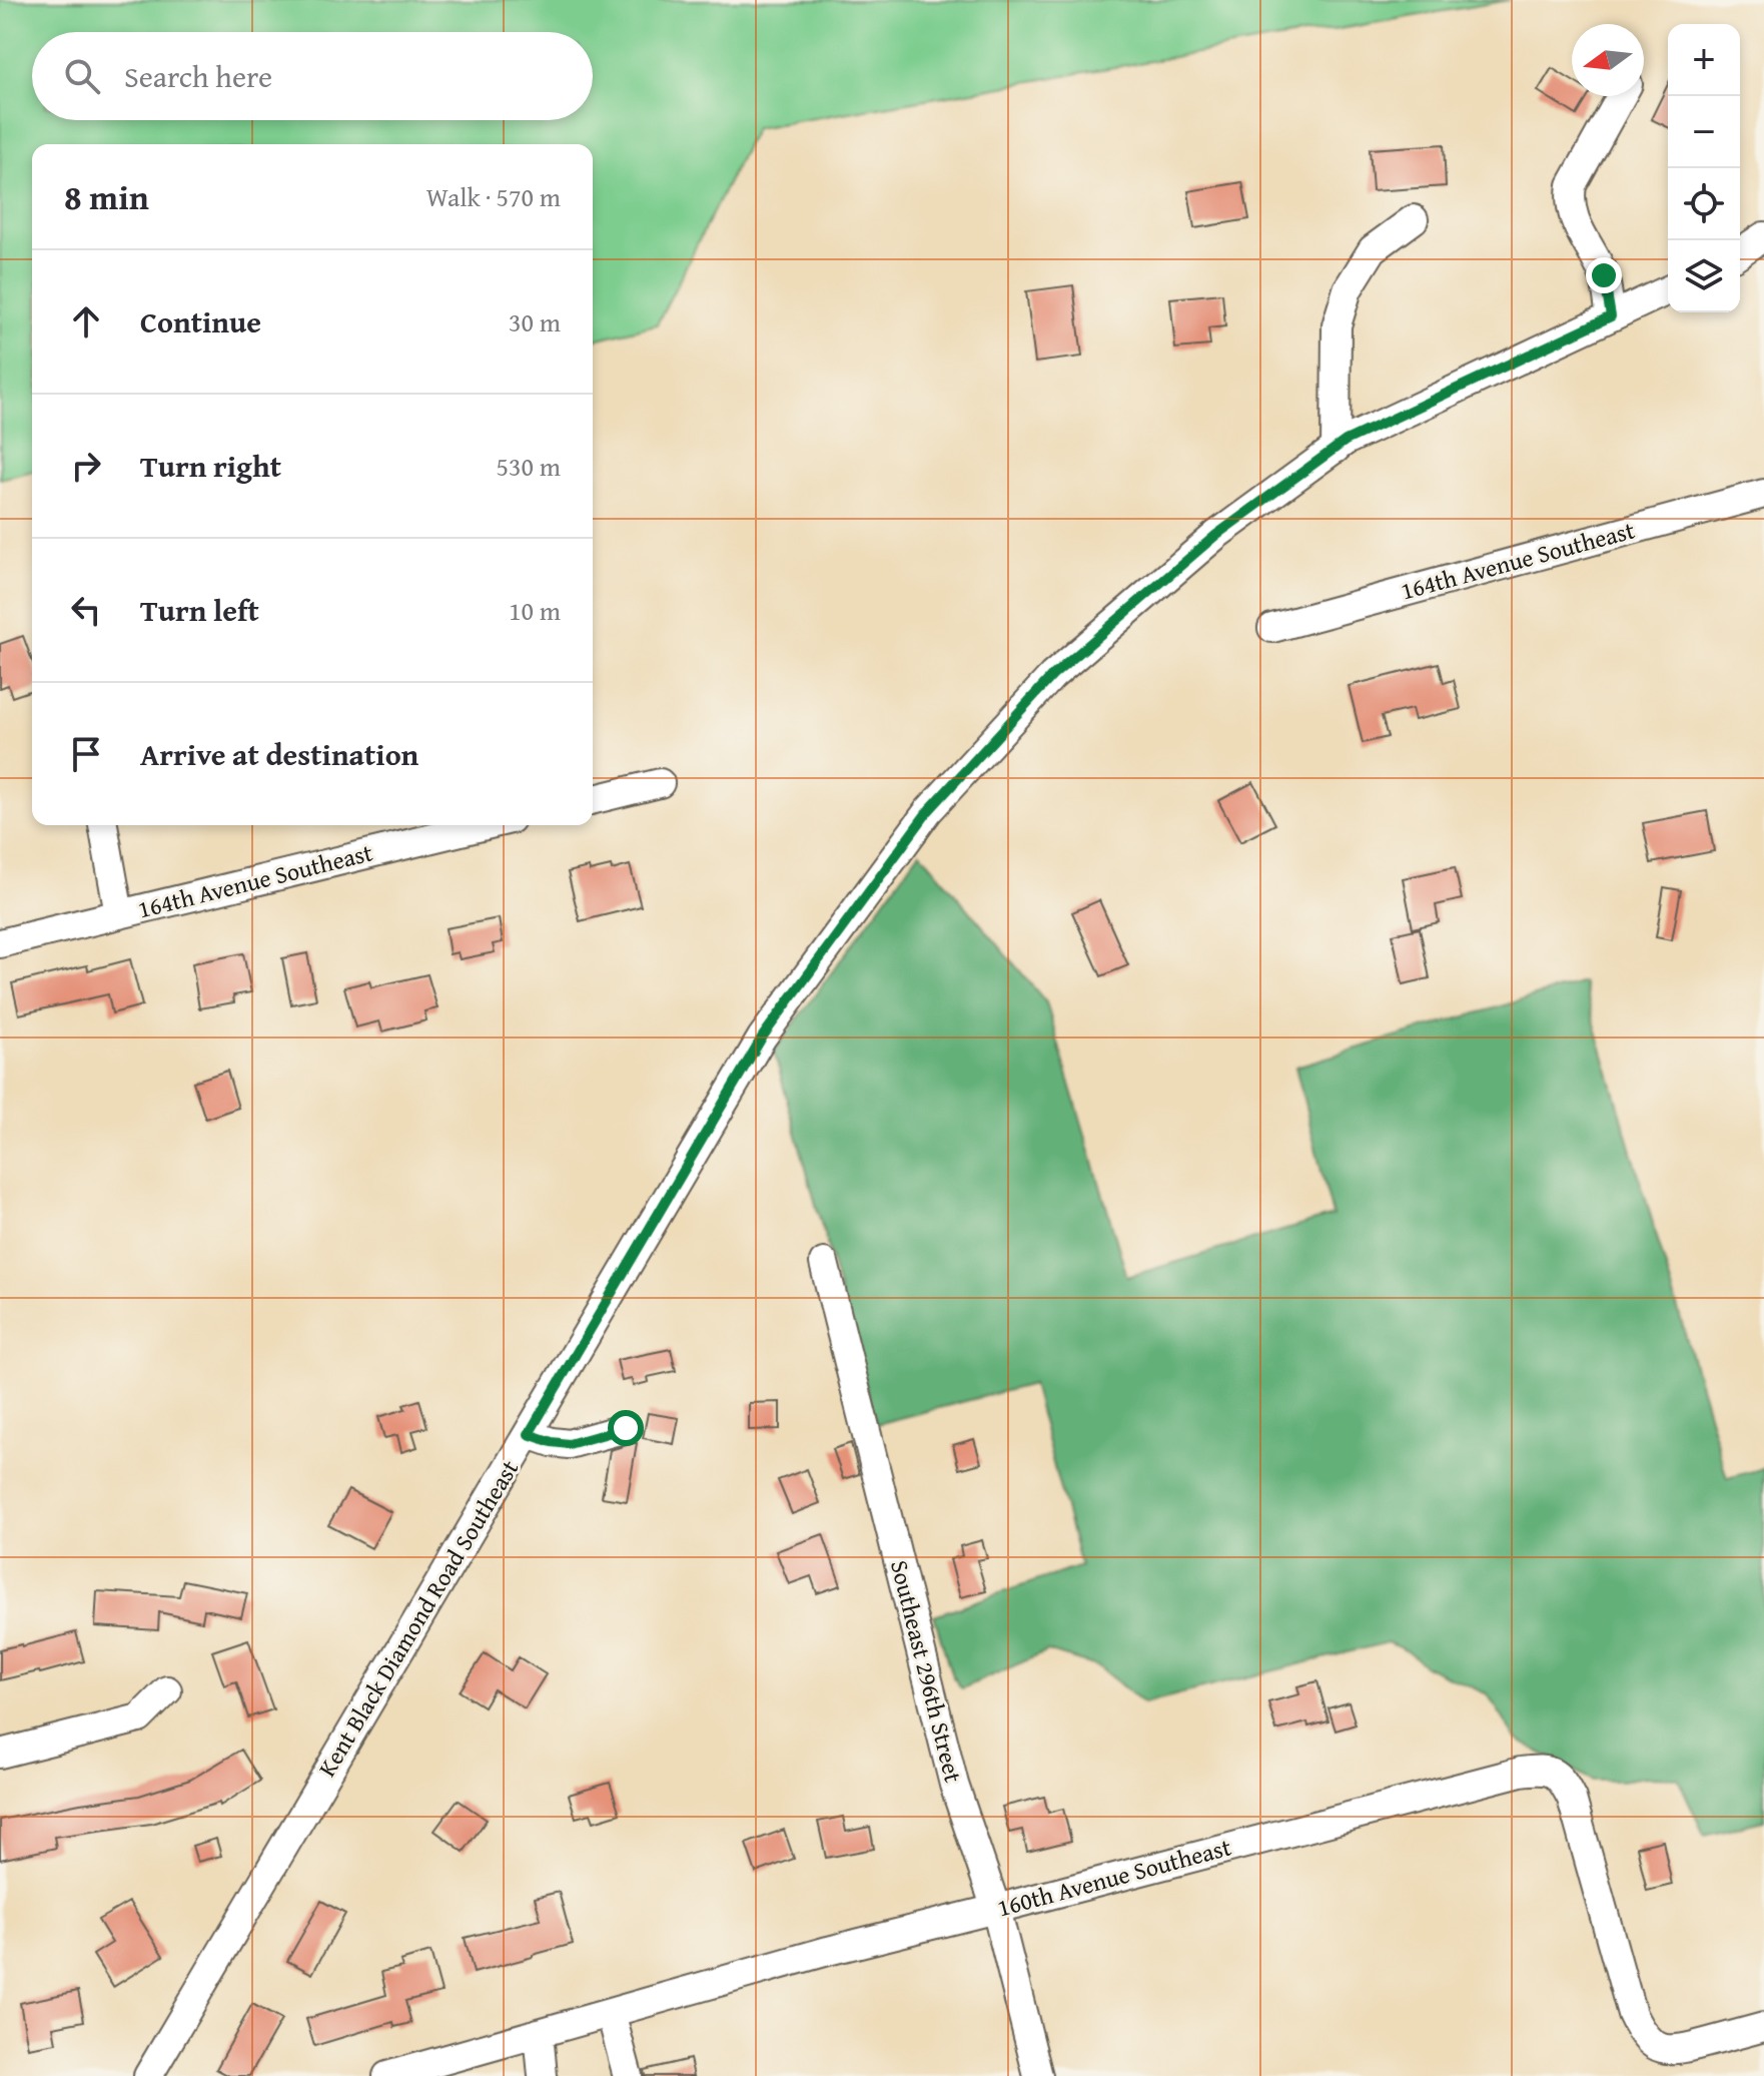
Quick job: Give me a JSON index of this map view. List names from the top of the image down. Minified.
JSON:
{"streets":{"street":["164th Avenue Southeast","Kent Black Diamond Road Southeast","Southeast 296th Street","160th Avenue Southeast"]},"crossings":[["Southeast 296th Street","160th Avenue Southeast"]],"north":"left","page":{"map_buttons":["+","−"],"search":"Search here","heading":["8 min","Walk · 570 m"],"list":[["Continue","30 m"],["Turn right","530 m"],["Turn left","10 m"],"Arrive at destination"]}}
